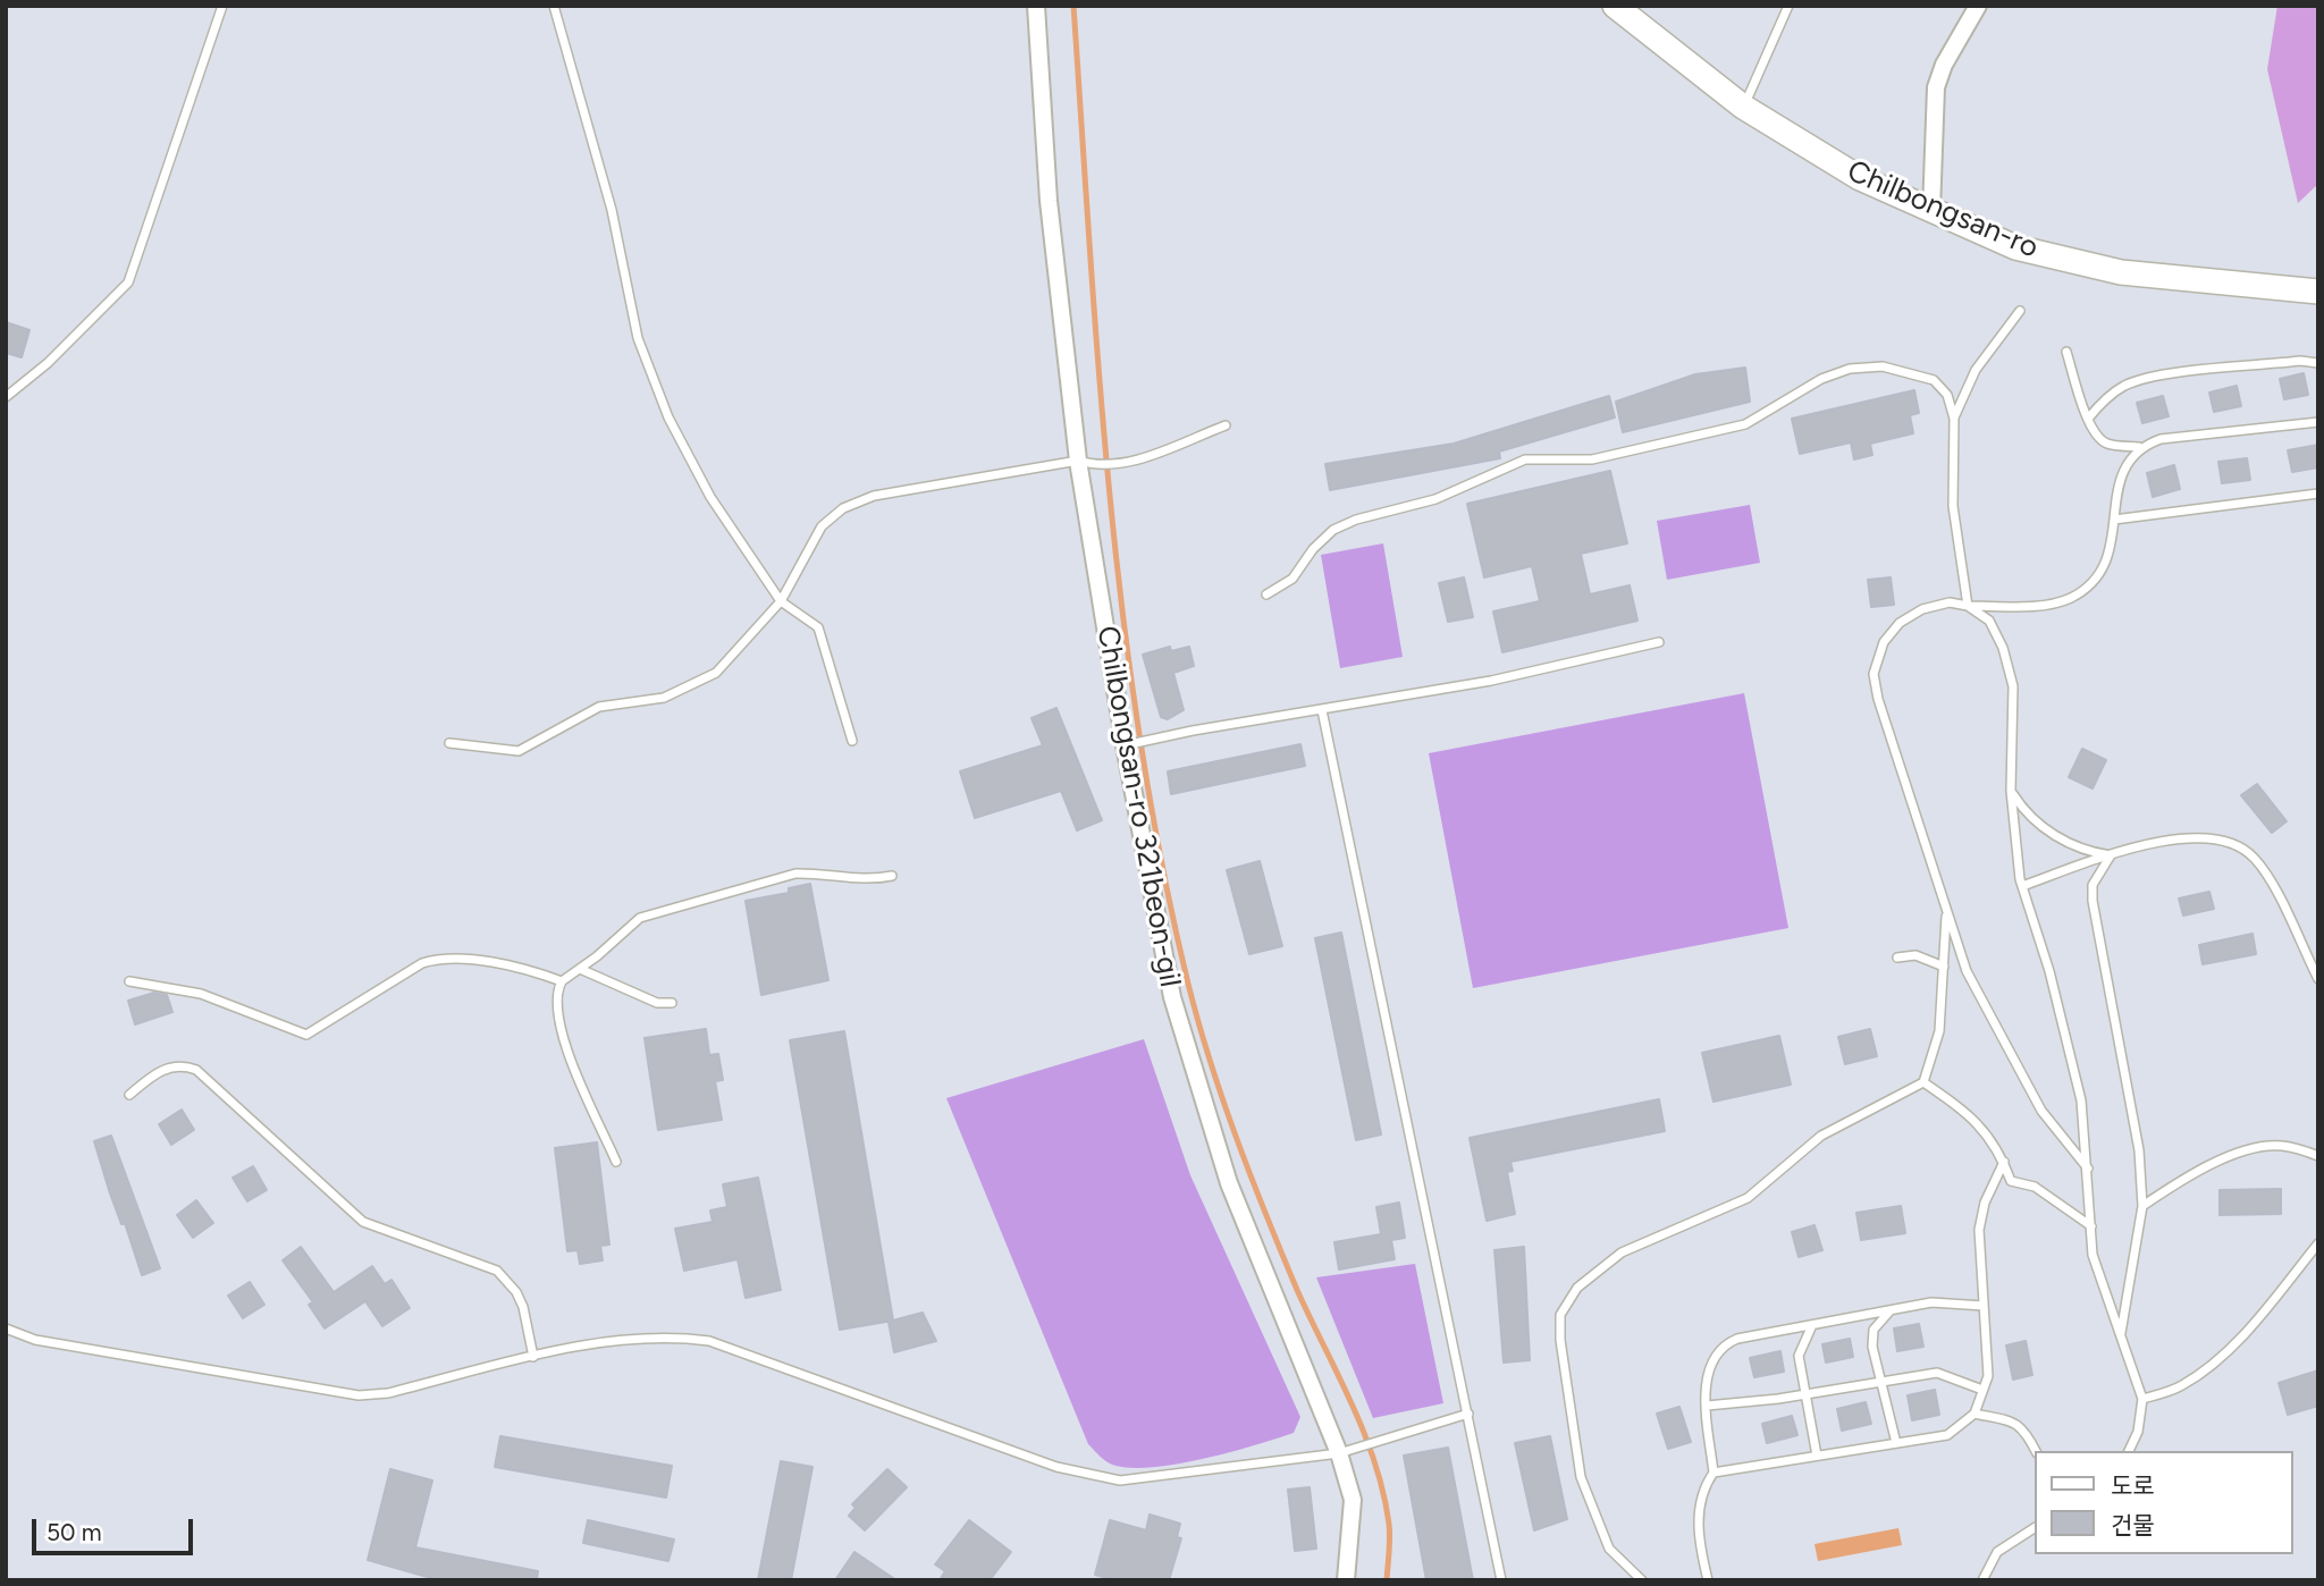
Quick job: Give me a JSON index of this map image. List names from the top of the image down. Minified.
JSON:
{"streets":{"street":["Chilbongsan-ro","Chilbongsan-ro 321beon-gil"]},"legend":["도로","건물"],"scale_bar":"50 m"}
